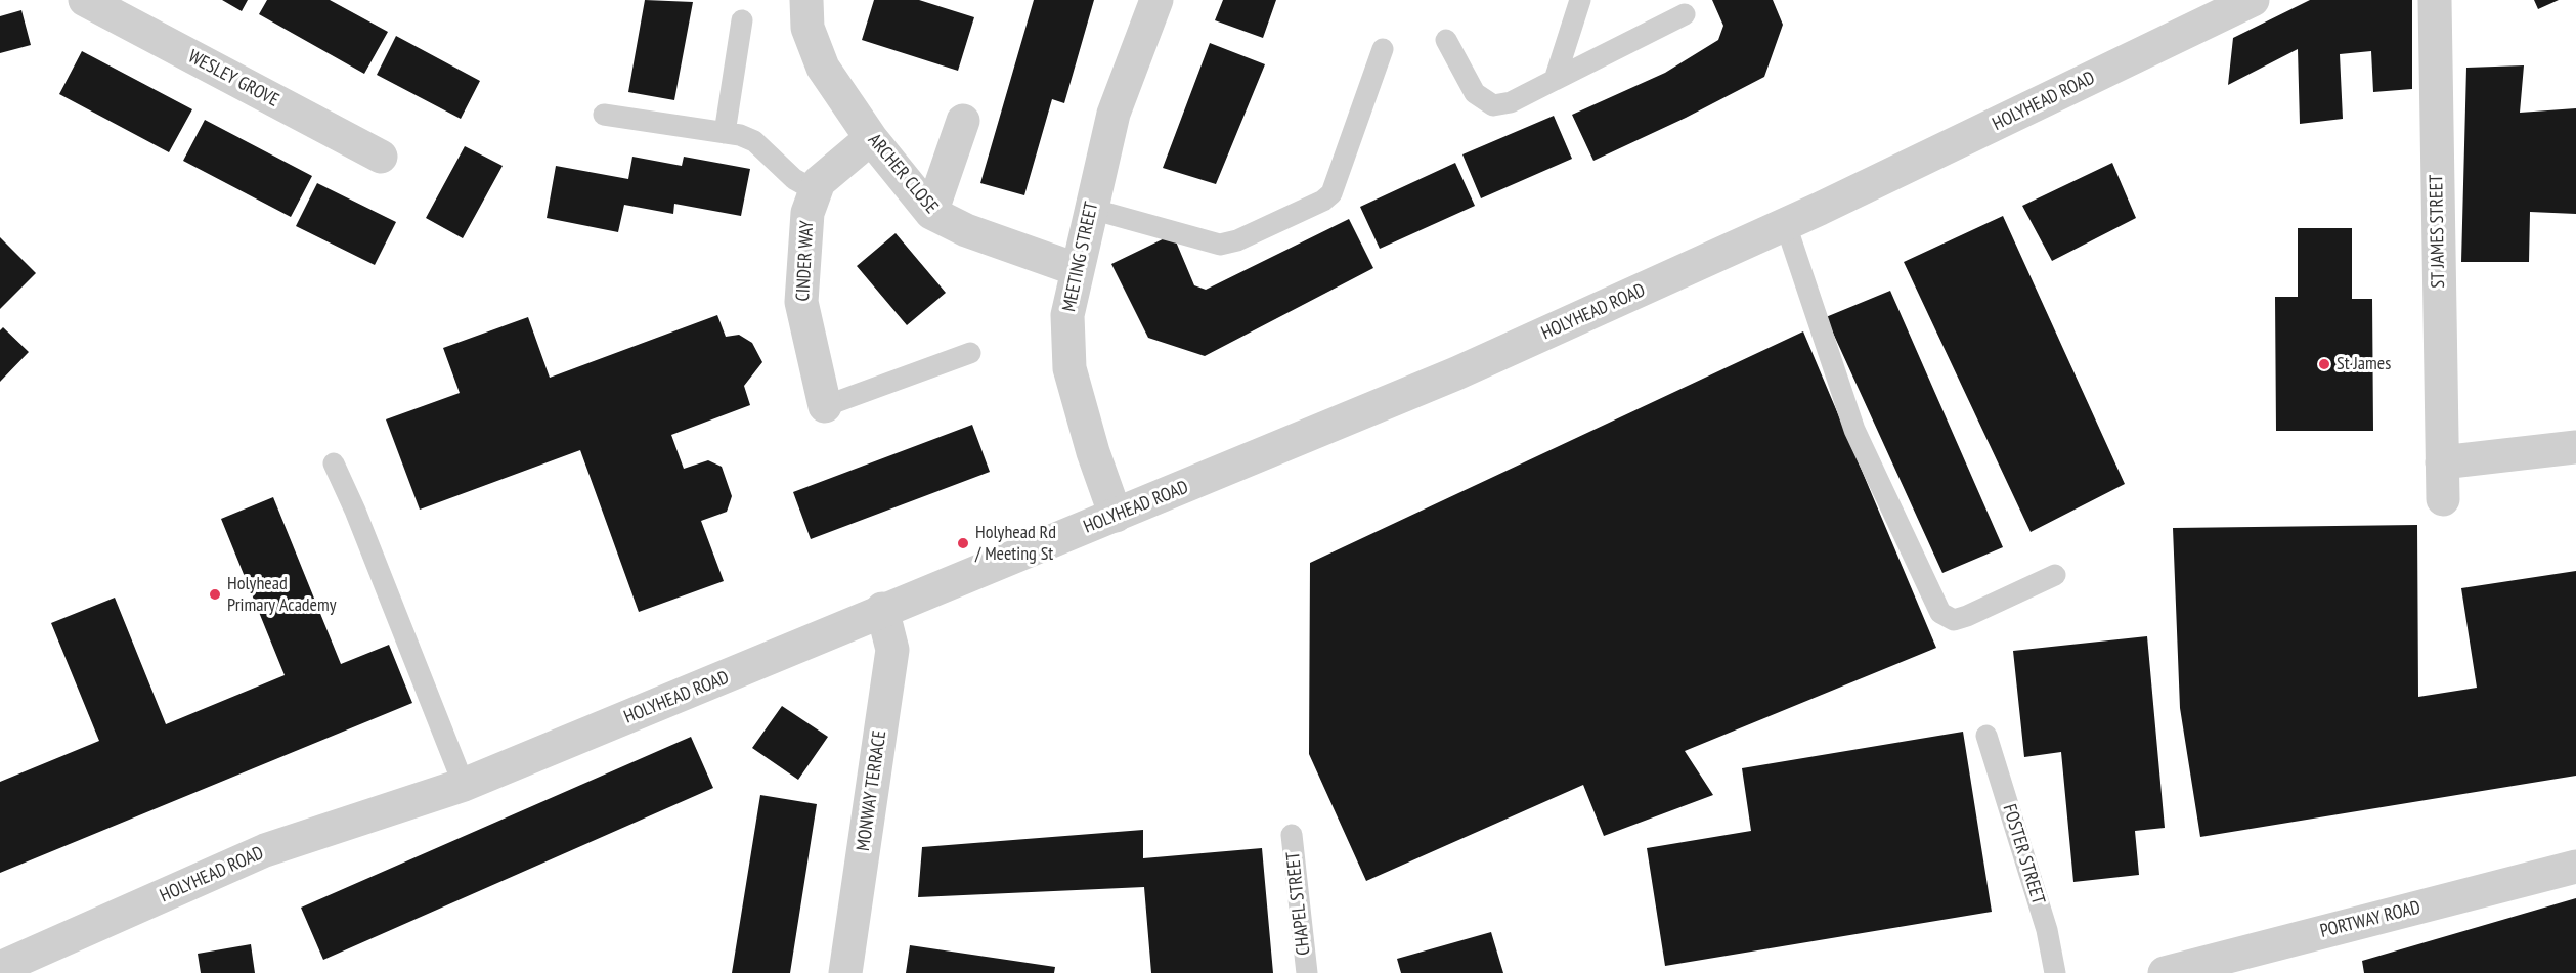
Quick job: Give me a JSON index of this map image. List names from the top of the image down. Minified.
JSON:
{"streets":{"street":["WESLEY GROVE","HOLYHEAD ROAD","ARCHER CLOSE","ST JAMES STREET","MEETING STREET","CINDER WAY","MONWAY TERRACE","PORTWAY ROAD"],"lane":["FOSTER STREET","CHAPEL STREET"]},"crossings":[["HOLYHEAD ROAD","MEETING STREET"],["HOLYHEAD ROAD","MONWAY TERRACE"],["ARCHER CLOSE","MEETING STREET"],["ARCHER CLOSE","CINDER WAY"]],"places":["St James","Holyhead Rd / Meeting St","Holyhead Primary Academy"]}
